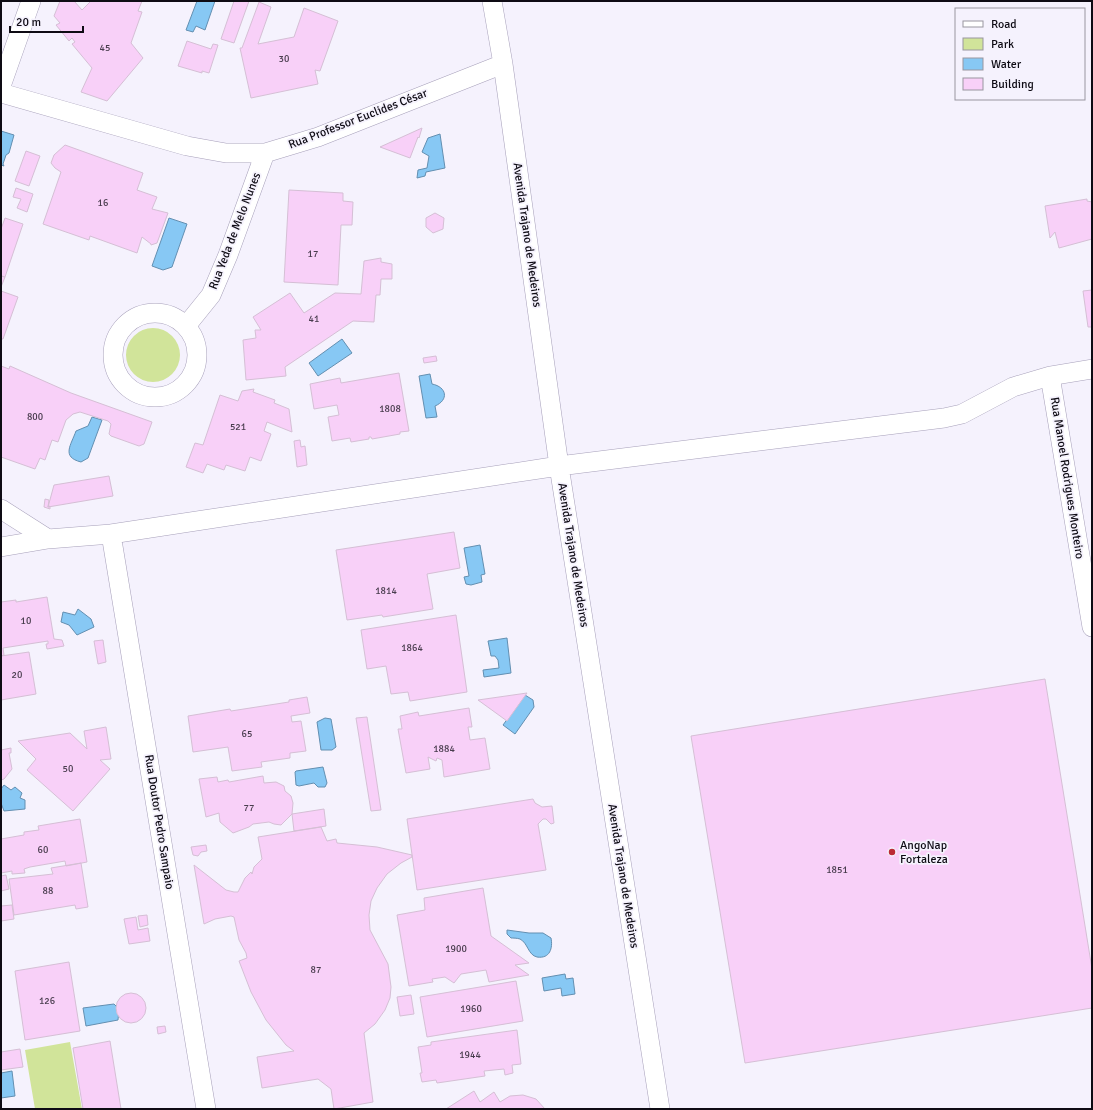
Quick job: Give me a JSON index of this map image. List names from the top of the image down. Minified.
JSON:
{"streets":{"street":["Rua Professor Euclides César","Rua Yeda de Melo Nunes","Avenida Trajano de Medeiros","Rua Manoel Rodrigues Monteiro","Rua Doutor Pedro Sampaio"]},"crossings":[["Rua Professor Euclides César","Rua Yeda de Melo Nunes"],["Rua Professor Euclides César","Avenida Trajano de Medeiros"]],"places":["AngoNap Fortaleza"],"house_numbers":["45","30","16","17","41","1808","800","521","1814","10","1864","20","65","1884","50","77","60","1851","88","1900","87","126","1960","1944"],"legend":["Road","Park","Water","Building"],"scale_bar":"20 m"}
